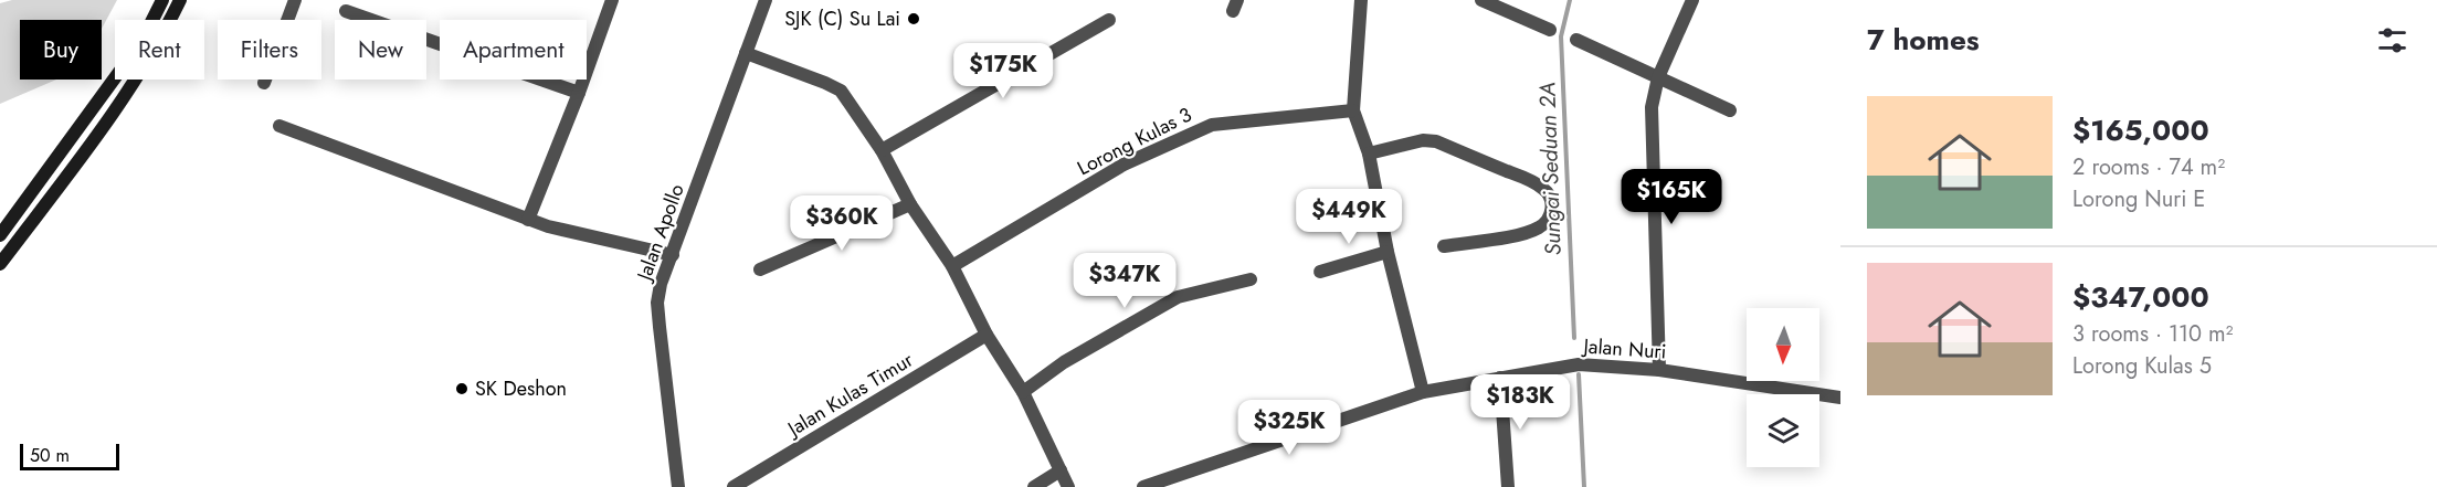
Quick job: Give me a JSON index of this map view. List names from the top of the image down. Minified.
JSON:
{"streets":{"street":["Lorong Kulas 3","Jalan Apollo","Jalan Nuri","Jalan Kulas Timur"]},"water":["Sungai Seduan 2A"],"places":["SJK (C) Su Lai","SK Deshon"],"scale_bar":"50 m","north":"bottom","page":{"heading":"7 homes","chip":["Buy","Rent","Filters","New","Apartment"],"price":["$175K","$165K","$449K","$360K","$347K","$183K","$325K"],"list":[{"name":"$165,000","note":"2 rooms · 74 m² · Lorong Nuri E"},{"name":"$347,000","note":"3 rooms · 110 m² · Lorong Kulas 5"}],"scale":"50 m"}}
